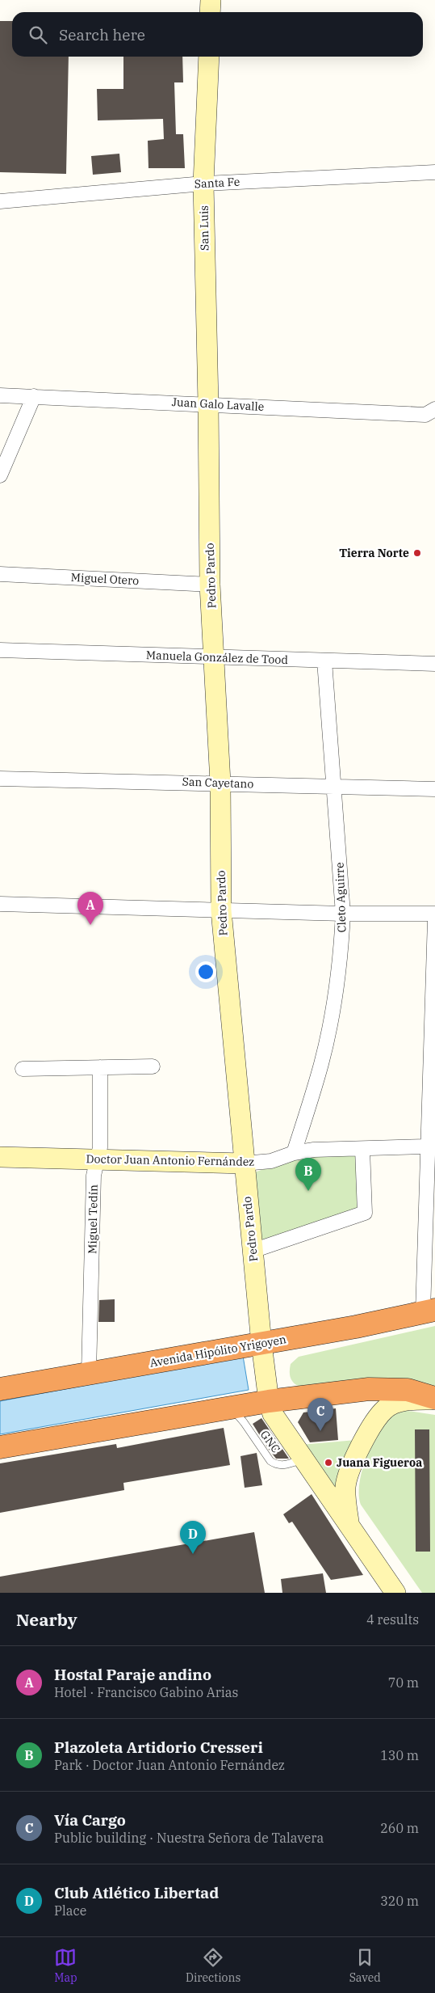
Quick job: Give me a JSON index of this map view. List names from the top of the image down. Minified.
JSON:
{"streets":{"highway":["Avenida Hipólito Yrigoyen"],"street":["Santa Fe","San Luis","Juan Galo Lavalle","Pedro Pardo","Miguel Otero","Manuela González de Tood","San Cayetano","Cleto Aguirre","Doctor Juan Antonio Fernández","Miguel Tedín"],"lane":["GNC"]},"crossings":[["Santa Fe","San Luis"],["San Luis","Juan Galo Lavalle"],["San Luis","Pedro Pardo"],["Juan Galo Lavalle","Pedro Pardo"],["Pedro Pardo","Miguel Otero"],["Pedro Pardo","Manuela González de Tood"],["Pedro Pardo","San Cayetano"],["Pedro Pardo","Doctor Juan Antonio Fernández"],["Pedro Pardo","Avenida Hipólito Yrigoyen"],["Pedro Pardo","GNC"],["Manuela González de Tood","Cleto Aguirre"],["San Cayetano","Cleto Aguirre"],["Cleto Aguirre","Doctor Juan Antonio Fernández"],["Doctor Juan Antonio Fernández","Miguel Tedín"],["Miguel Tedín","Avenida Hipólito Yrigoyen"]],"places":["Tierra Norte","Juana Figueroa"],"page":{"search":"Search here","pins":["A","B","C","D"],"heading":["Nearby","4 results"],"list":[{"mark":"A","name":"Hostal Paraje andino","note":"Hotel · Francisco Gabino Arias","value":"70 m"},{"mark":"B","name":"Plazoleta Artidorio Cresseri","note":"Park · Doctor Juan Antonio Fernández","value":"130 m"},{"mark":"C","name":"Vía Cargo","note":"Public building · Nuestra Señora de Talavera","value":"260 m"},{"mark":"D","name":"Club Atlético Libertad","note":"Place","value":"320 m"}],"nav":["Map","Directions","Saved"]}}
